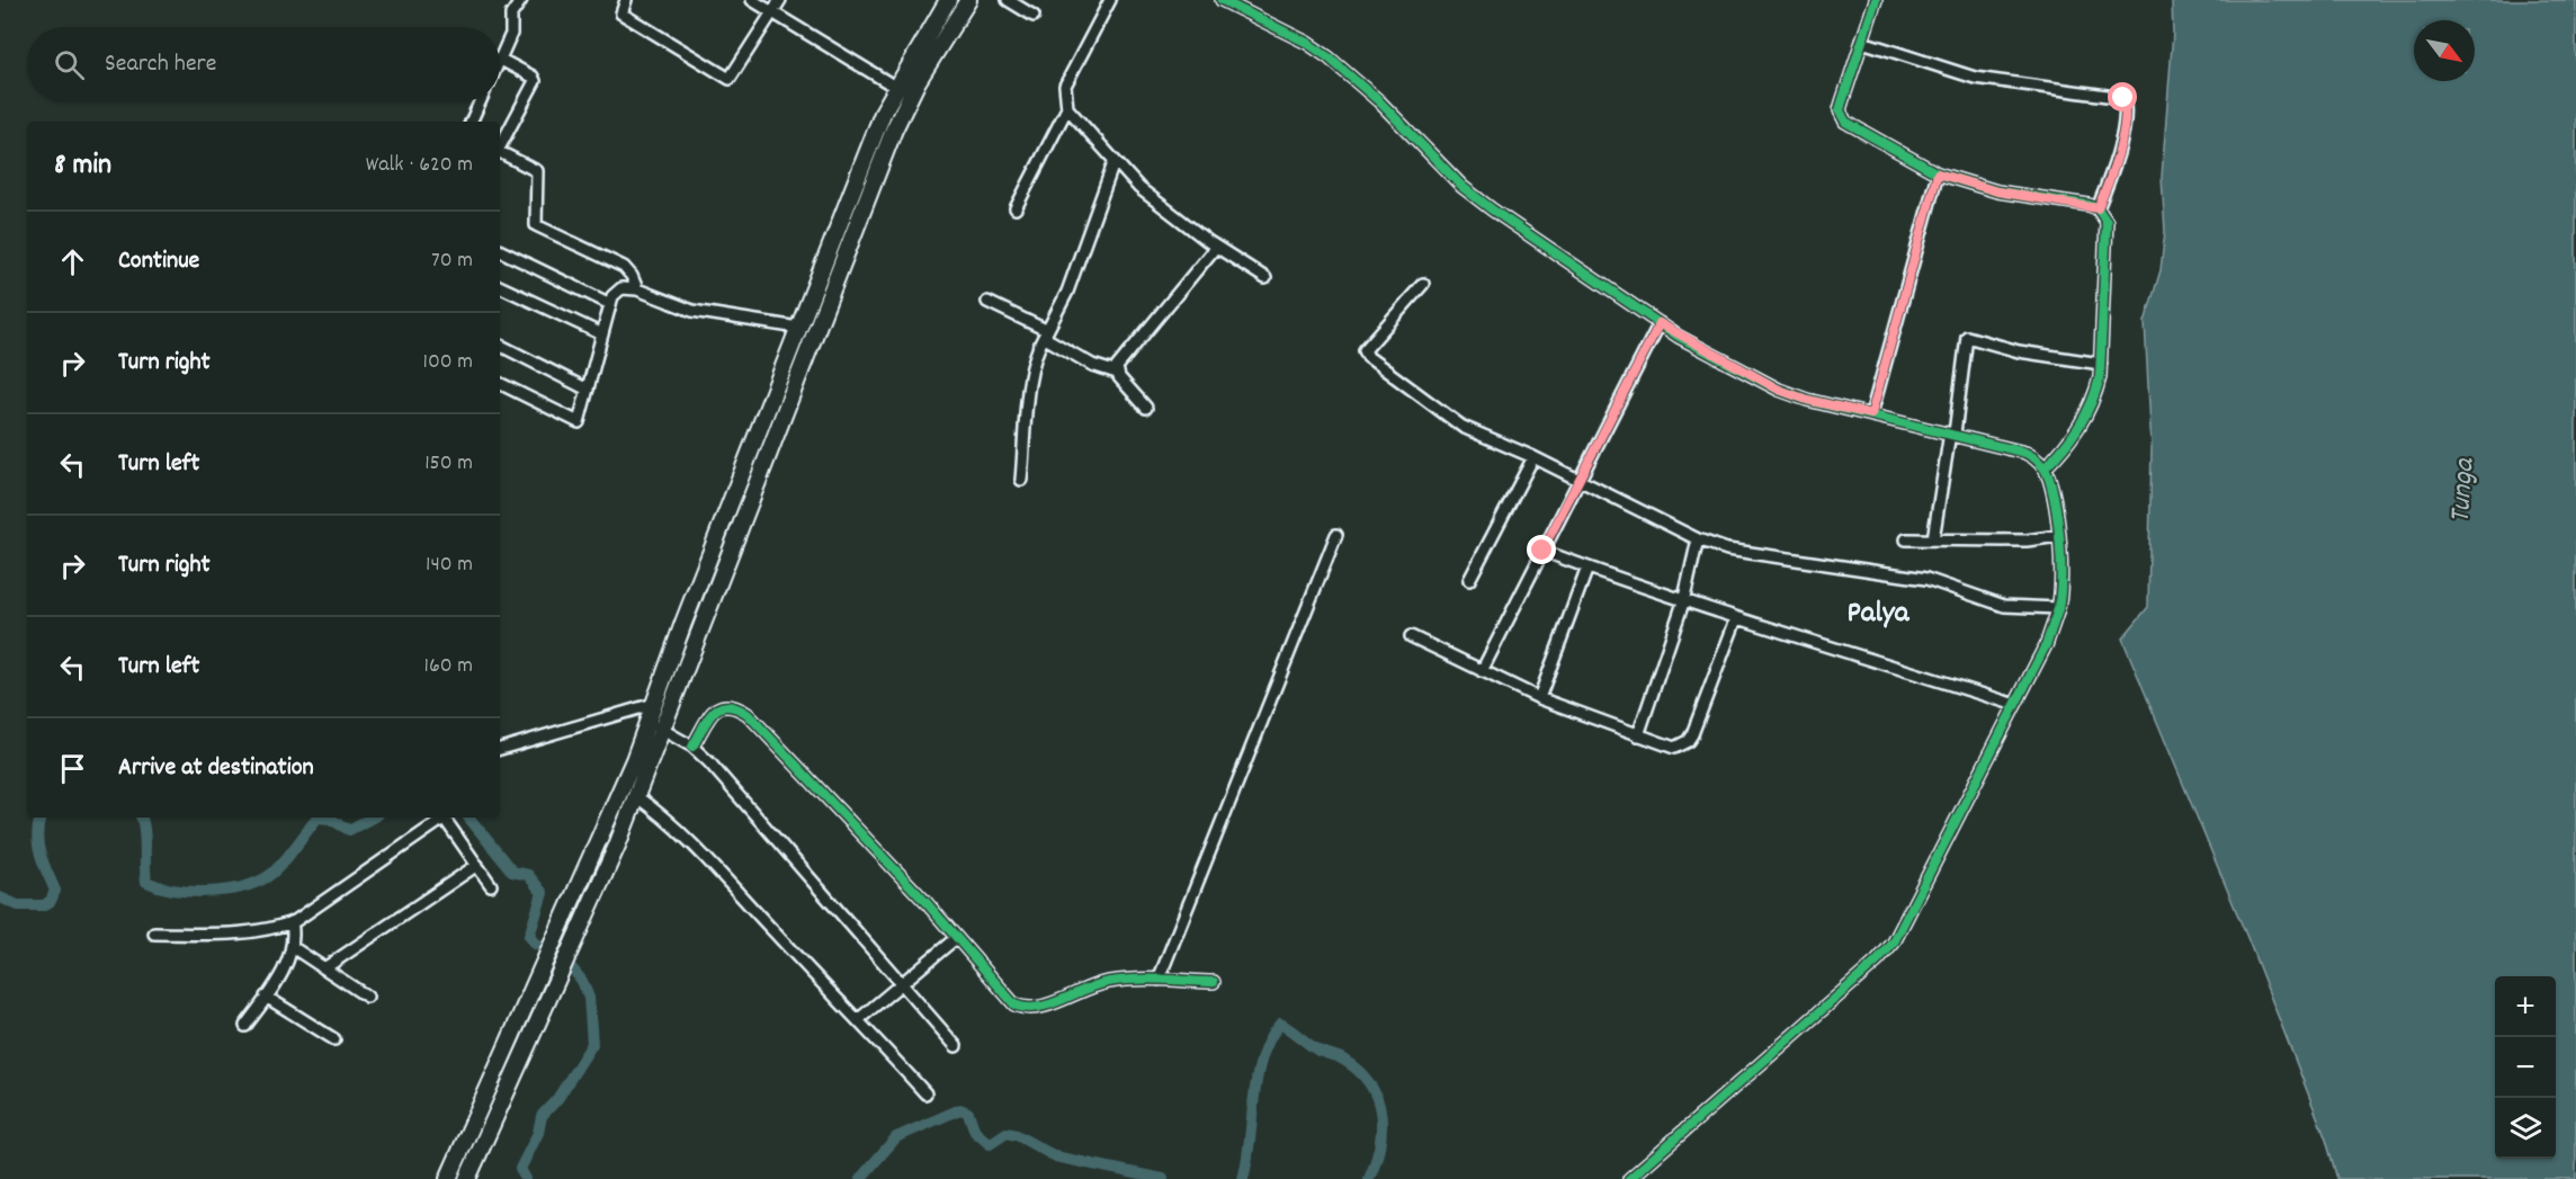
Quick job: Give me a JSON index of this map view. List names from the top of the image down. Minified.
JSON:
{"districts":["Palya"],"water":["Tunga"],"north":"bottom right","page":{"search":"Search here","heading":["8 min","Walk · 620 m"],"list":[["Continue","70 m"],["Turn right","100 m"],["Turn left","150 m"],["Turn right","140 m"],["Turn left","160 m"],"Arrive at destination"],"map_buttons":["+","−"]}}
